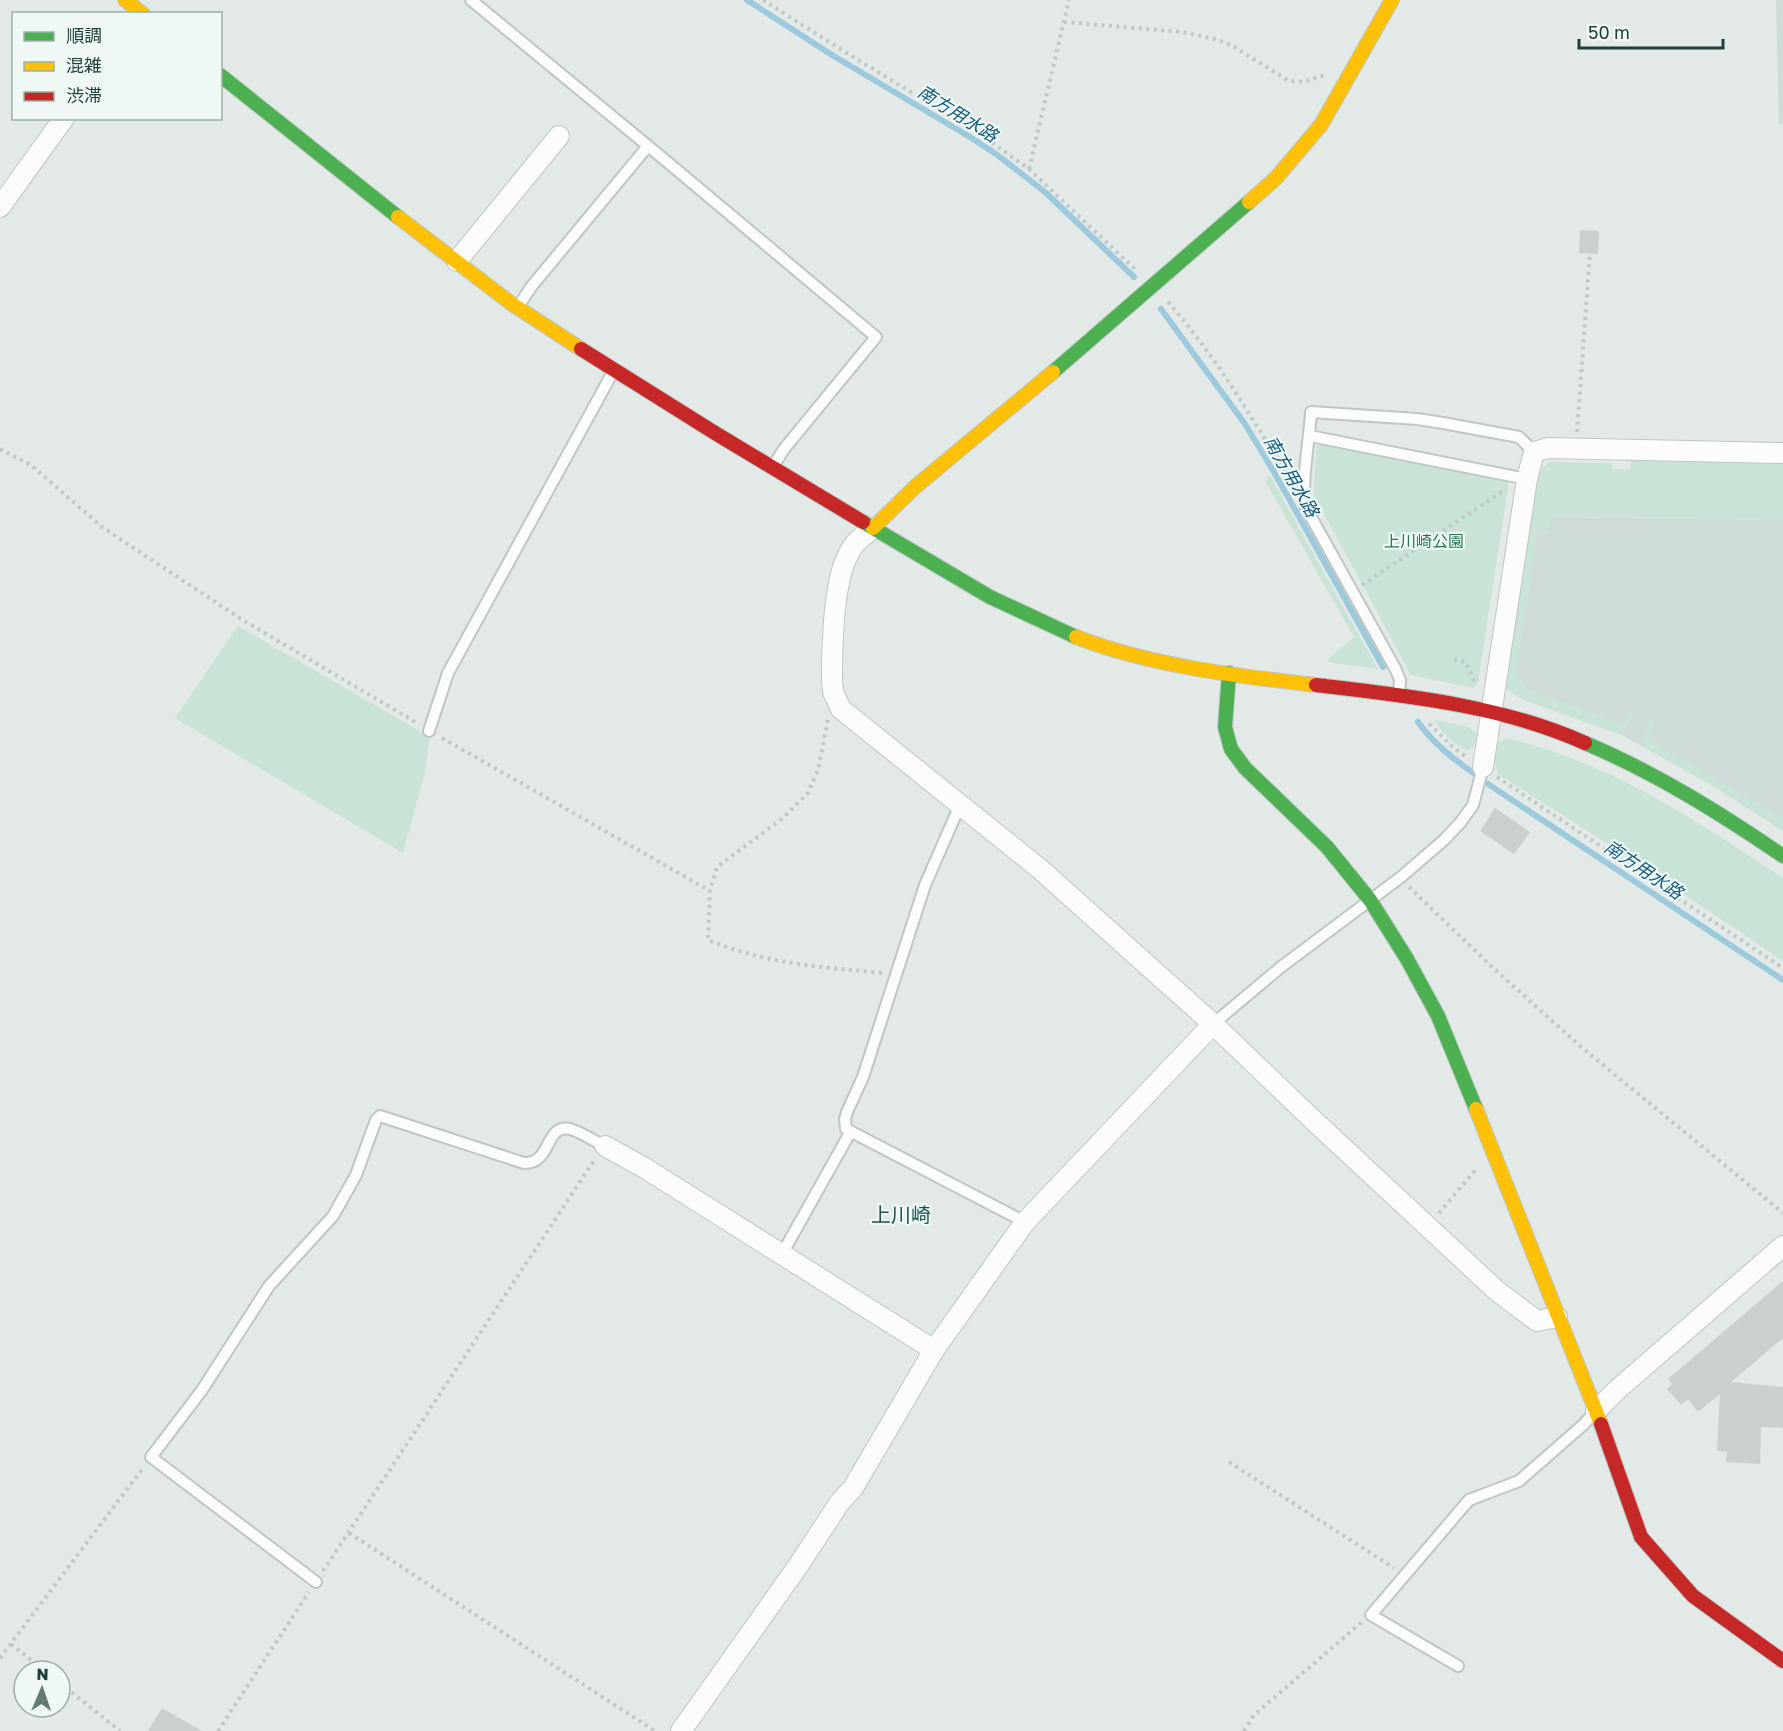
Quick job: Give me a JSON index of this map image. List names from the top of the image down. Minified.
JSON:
{"districts":["上川崎"],"water":["南方用水路"],"parks":["上川崎公園"],"legend":["順調","混雑","渋滞"],"scale_bar":"50 m","north":"top"}
